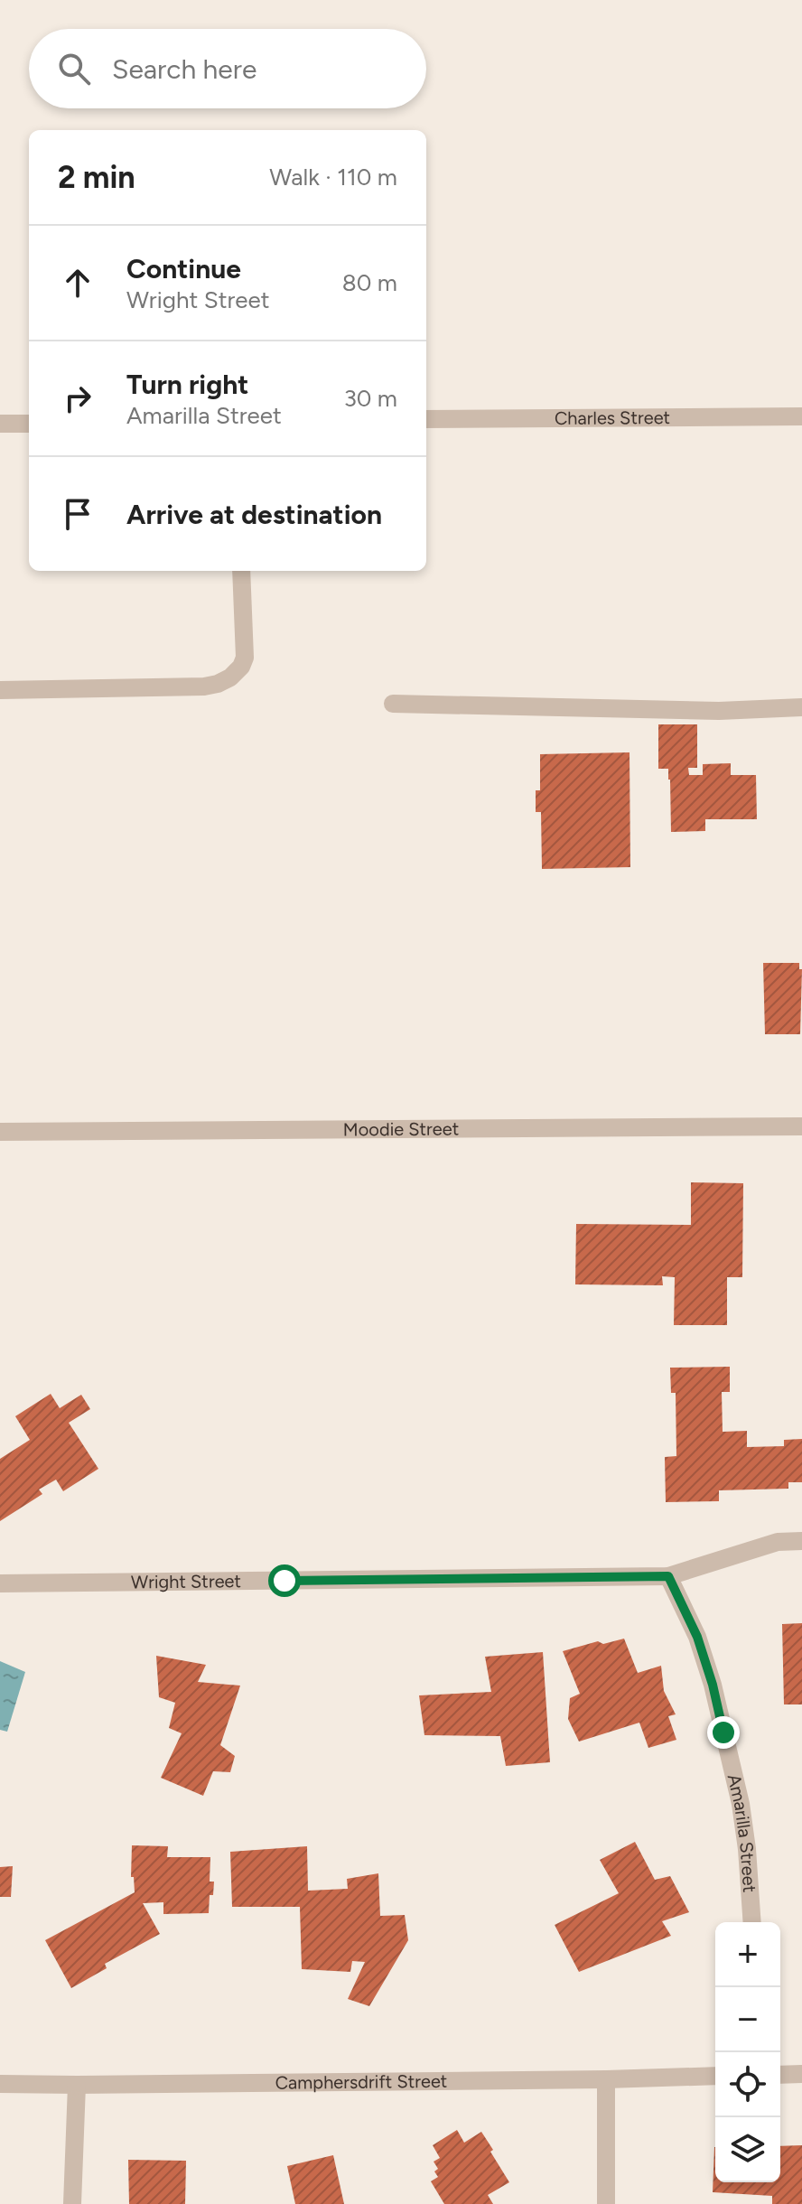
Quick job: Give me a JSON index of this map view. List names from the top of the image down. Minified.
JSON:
{"streets":{"street":["Charles Street","Moodie Street","Wright Street","Amarilla Street","Camphersdrift Street"]},"crossings":[["Wright Street","Amarilla Street"]],"page":{"search":"Search here","heading":["2 min","Walk · 110 m"],"list":[["Continue","Wright Street","80 m"],["Turn right","Amarilla Street","30 m"],"Arrive at destination"],"map_buttons":["+","−"]}}
